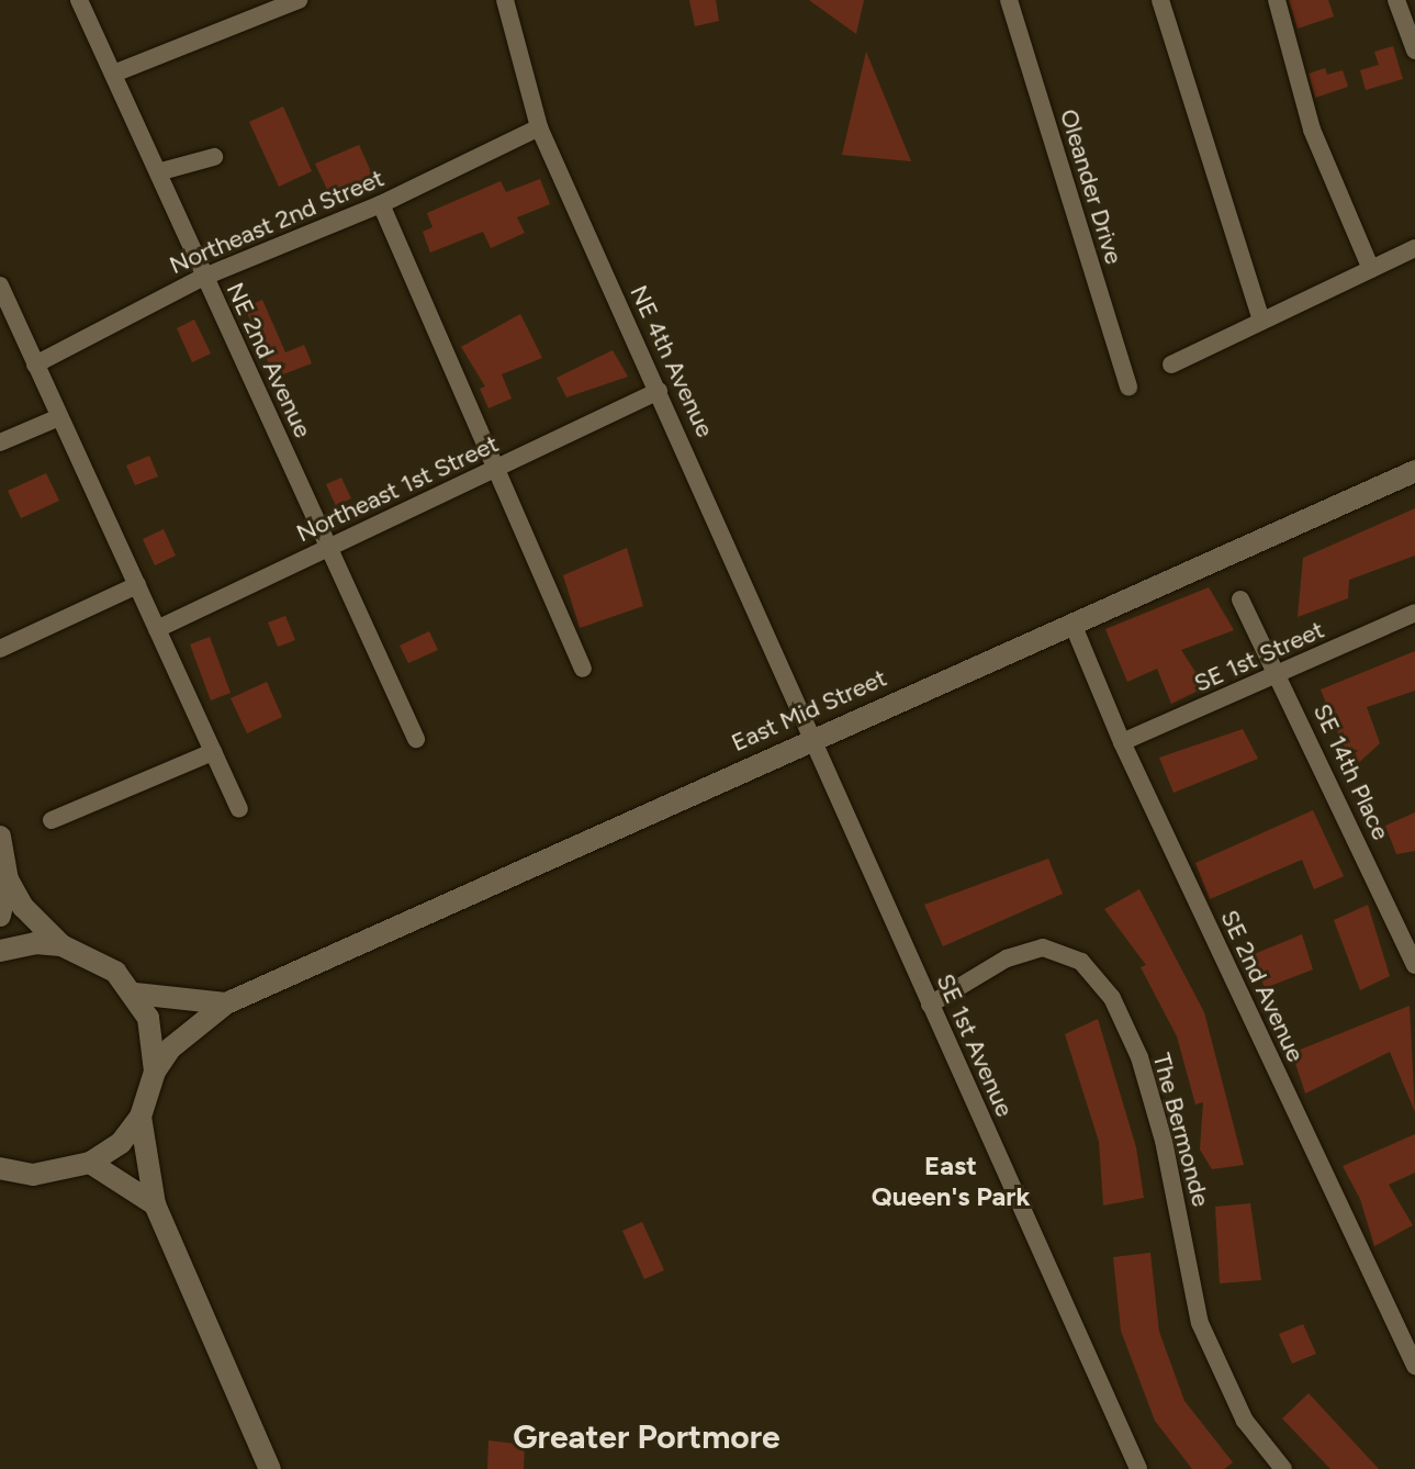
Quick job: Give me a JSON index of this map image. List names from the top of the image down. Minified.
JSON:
{"streets":{"street":["Oleander Drive","Northeast 2nd Street","NE 2nd Avenue","NE 4th Avenue","Northeast 1st Street","SE 1st Street","East Mid Street","SE 14th Place","SE 2nd Avenue","SE 1st Avenue","The Bermonde"]},"crossings":[["Northeast 2nd Street","NE 2nd Avenue"],["Northeast 2nd Street","NE 4th Avenue"],["NE 2nd Avenue","Northeast 1st Street"],["NE 4th Avenue","Northeast 1st Street"],["NE 4th Avenue","East Mid Street"],["NE 4th Avenue","SE 1st Avenue"],["SE 1st Street","SE 14th Place"],["SE 1st Street","SE 2nd Avenue"],["East Mid Street","SE 2nd Avenue"],["East Mid Street","SE 1st Avenue"],["SE 1st Avenue","The Bermonde"]],"districts":["East Queen's Park","Greater Portmore"]}
